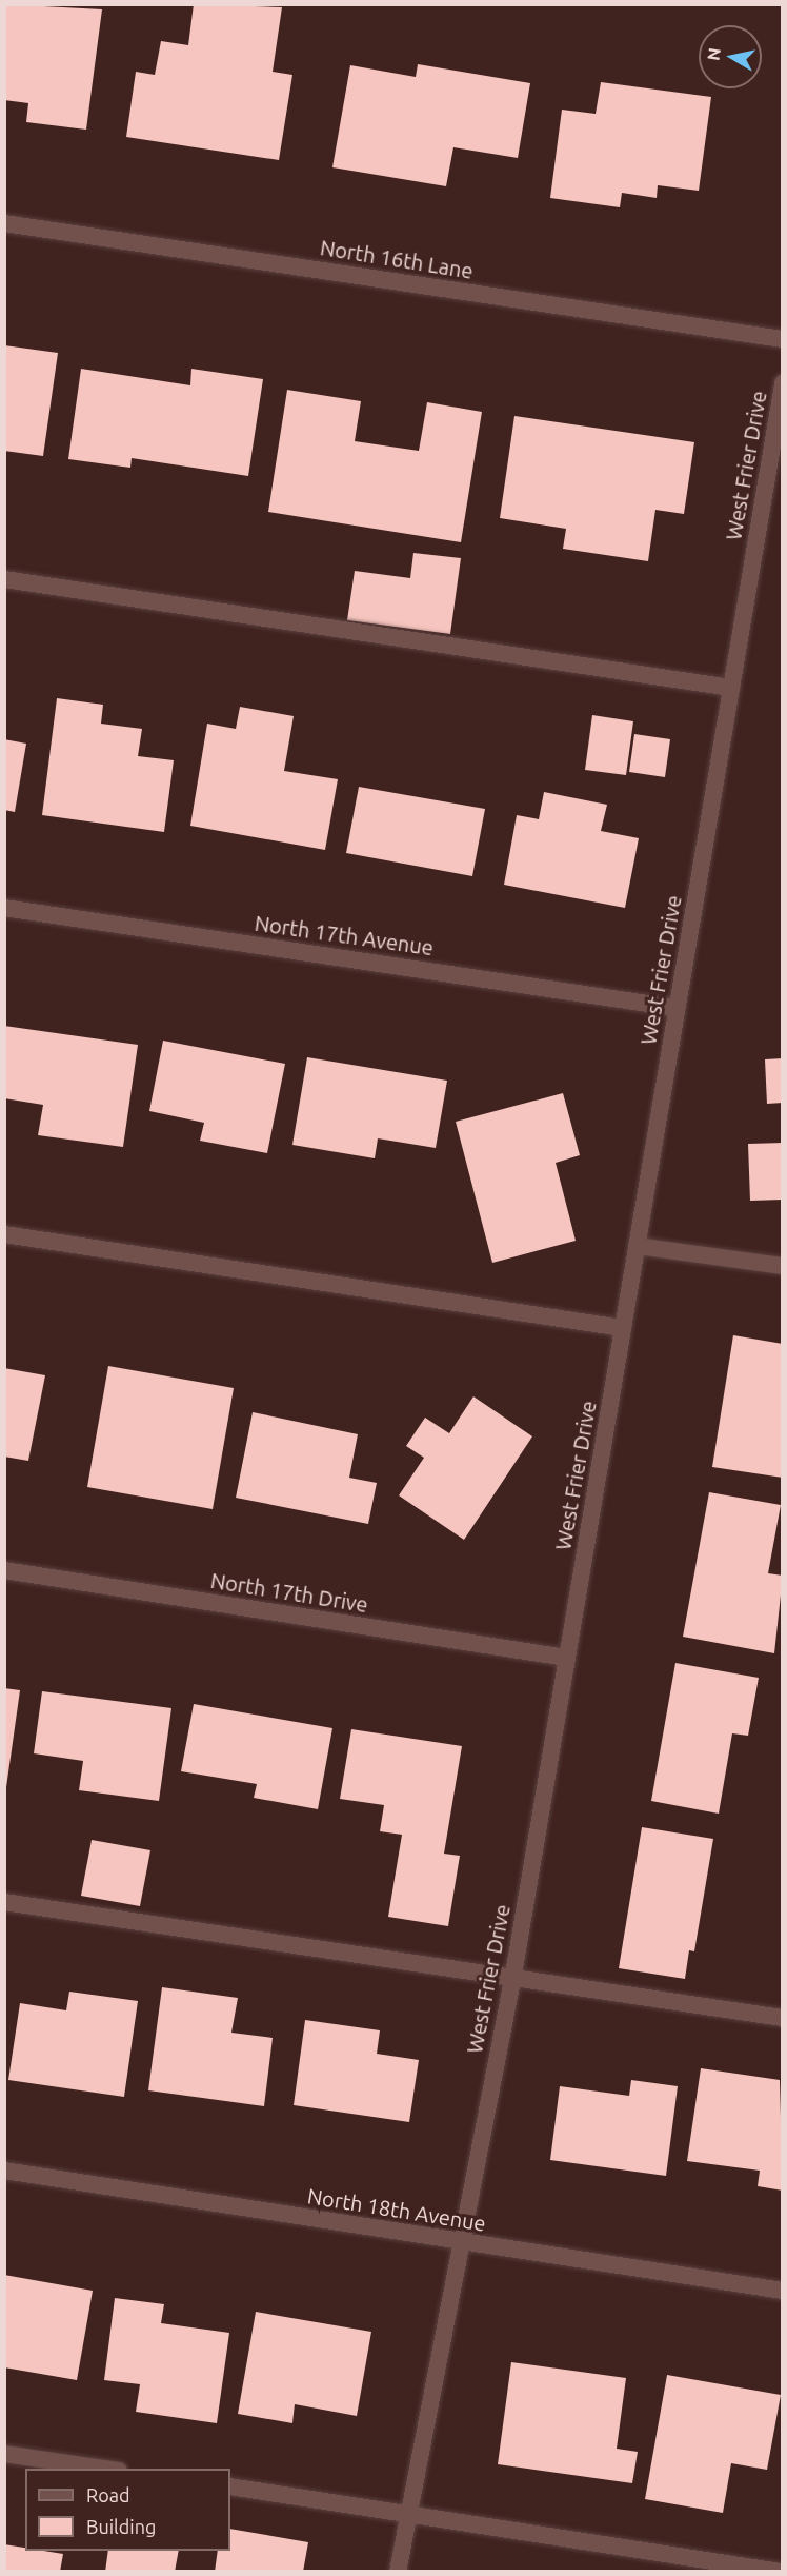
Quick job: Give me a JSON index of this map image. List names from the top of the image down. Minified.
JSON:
{"streets":{"street":["North 16th Lane","West Frier Drive","North 17th Avenue","North 17th Drive","North 18th Avenue"]},"crossings":[["West Frier Drive","North 17th Avenue"],["West Frier Drive","North 17th Drive"],["West Frier Drive","North 18th Avenue"]],"legend":["Road","Building"],"north":"left"}
